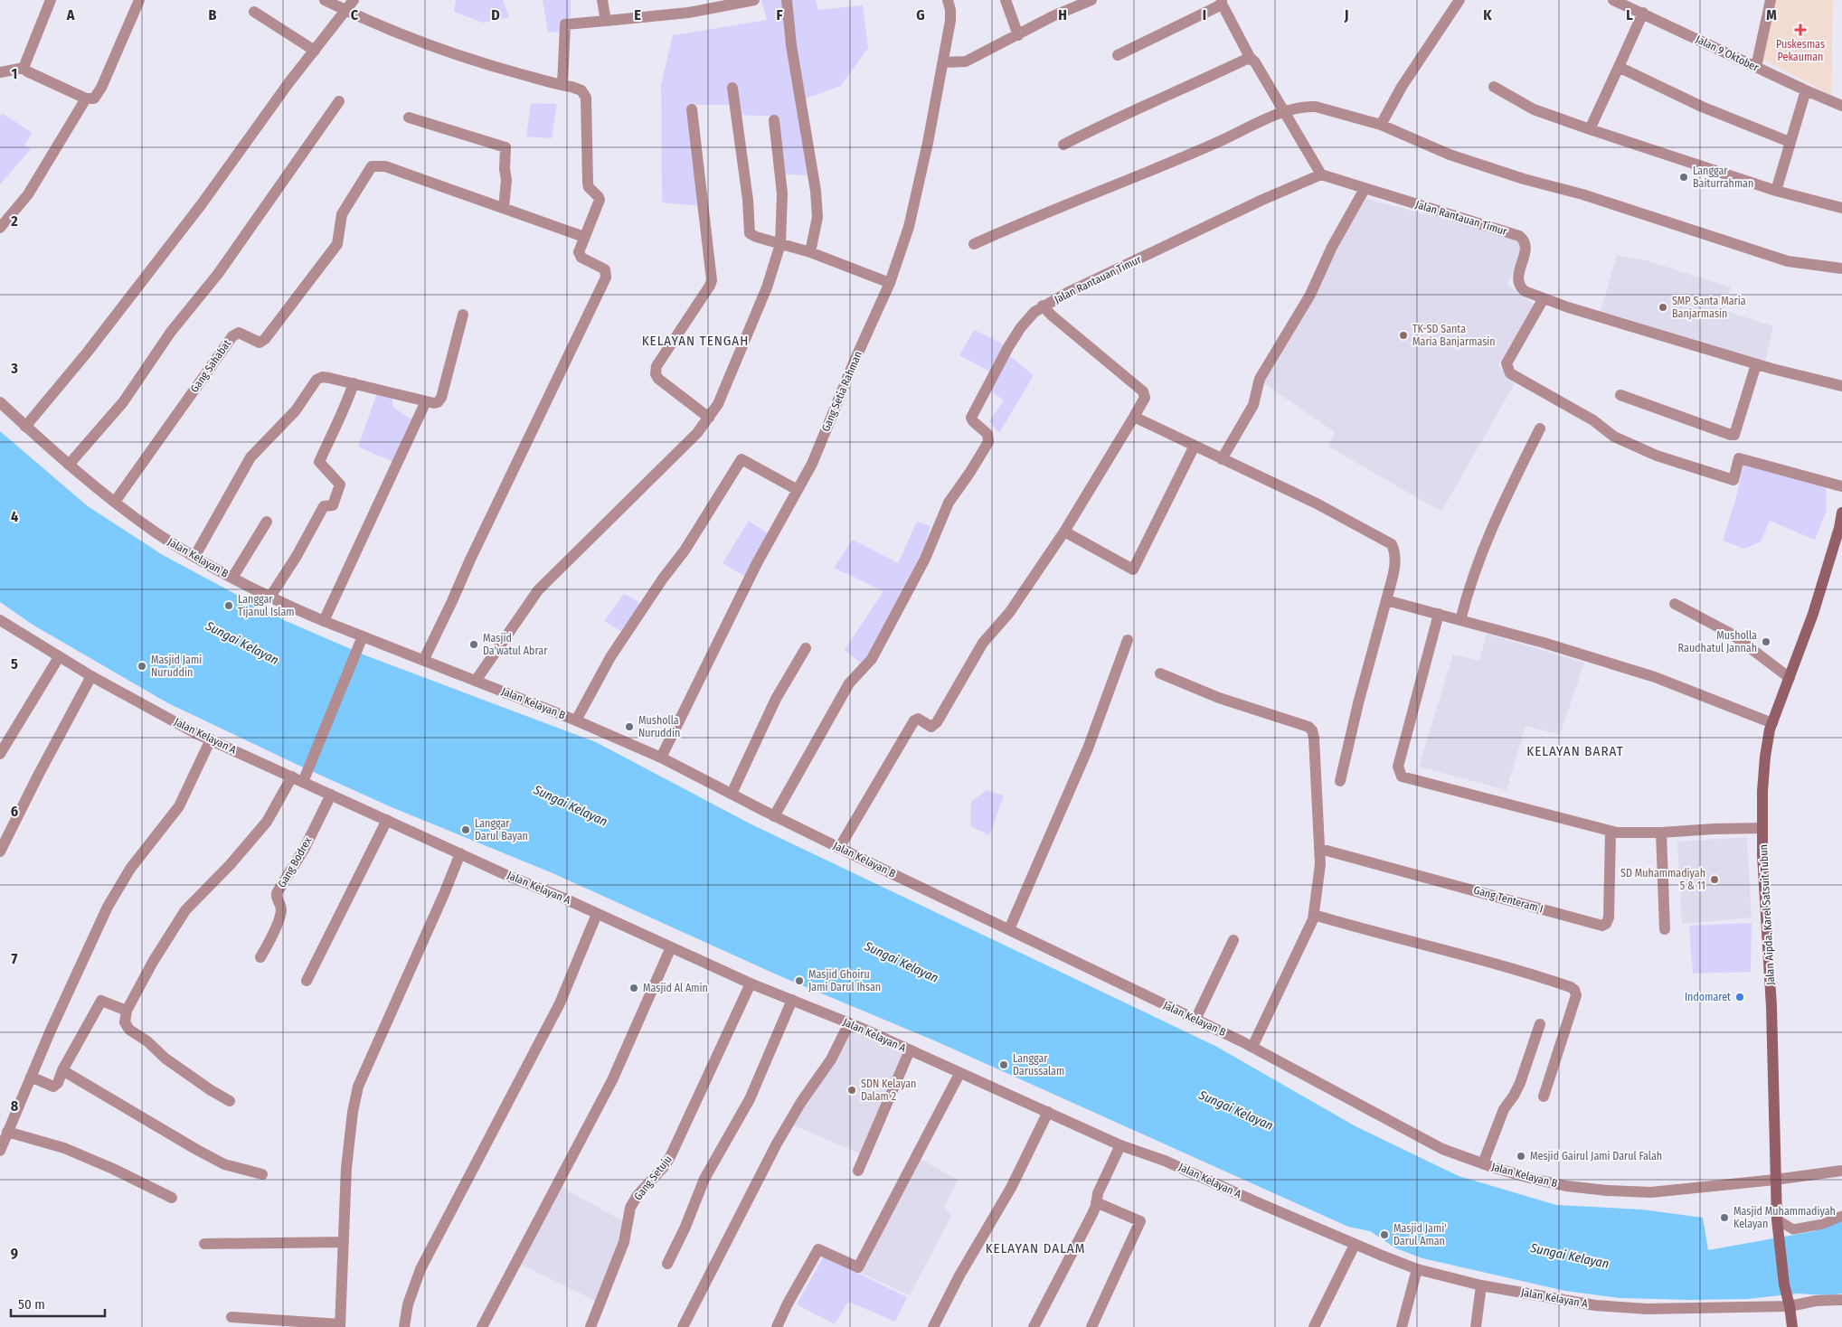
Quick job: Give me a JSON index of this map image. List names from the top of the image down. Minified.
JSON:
{"streets":{"main road":["Jalan Aipda. Karel Satsuit Tubun"],"street":["Jalan 9 Oktober","Jalan Rantauan Timur","Gang Sahabat","Gang Setia Rahman","Jalan Kelayan B","Jalan Kelayan A","Gang Bodrex","Gang Tenteram I","Gang Setuju"]},"crossings":[["Jalan Rantauan Timur","Jalan Kelayan B"],["Gang Sahabat","Jalan Kelayan B"],["Gang Setia Rahman","Jalan Kelayan B"],["Jalan Kelayan B","Jalan Aipda. Karel Satsuit Tubun"],["Jalan Kelayan A","Gang Bodrex"],["Jalan Kelayan A","Jalan Aipda. Karel Satsuit Tubun"],["Jalan Kelayan A","Gang Setuju"]],"districts":["KELAYAN TENGAH","KELAYAN BARAT","KELAYAN DALAM"],"water":["Sungai Kelayan"],"places":{"health":["Puskesmas Pekauman"],"other":["Langgar Baiturrahman","SMP Santa Maria Banjarmasin","TK-SD Santa Maria Banjarmasin","Langgar Tijanul Islam","Musholla Raudhatul Jannah","Masjid Da'watul Abrar","Masjid Jami Nuruddin","Musholla Nuruddin","Langgar Darul Bayan","SD Muhammadiyah 5 & 11","Masjid Ghoiru Jami Darul Ihsan","Masjid Al Amin","Indomaret","Langgar Darussalam","SDN Kelayan Dalam 2","Mesjid Gairul Jami Darul Falah","Masjid Muhammadiyah Kelayan","Masjid Jami' Darul Aman"]},"scale_bar":"50 m","grid":{"columns":["A","B","C","D","E","F","G","H","I","J","K","L","M"],"rows":["1","2","3","4","5","6","7","8","9"]}}
